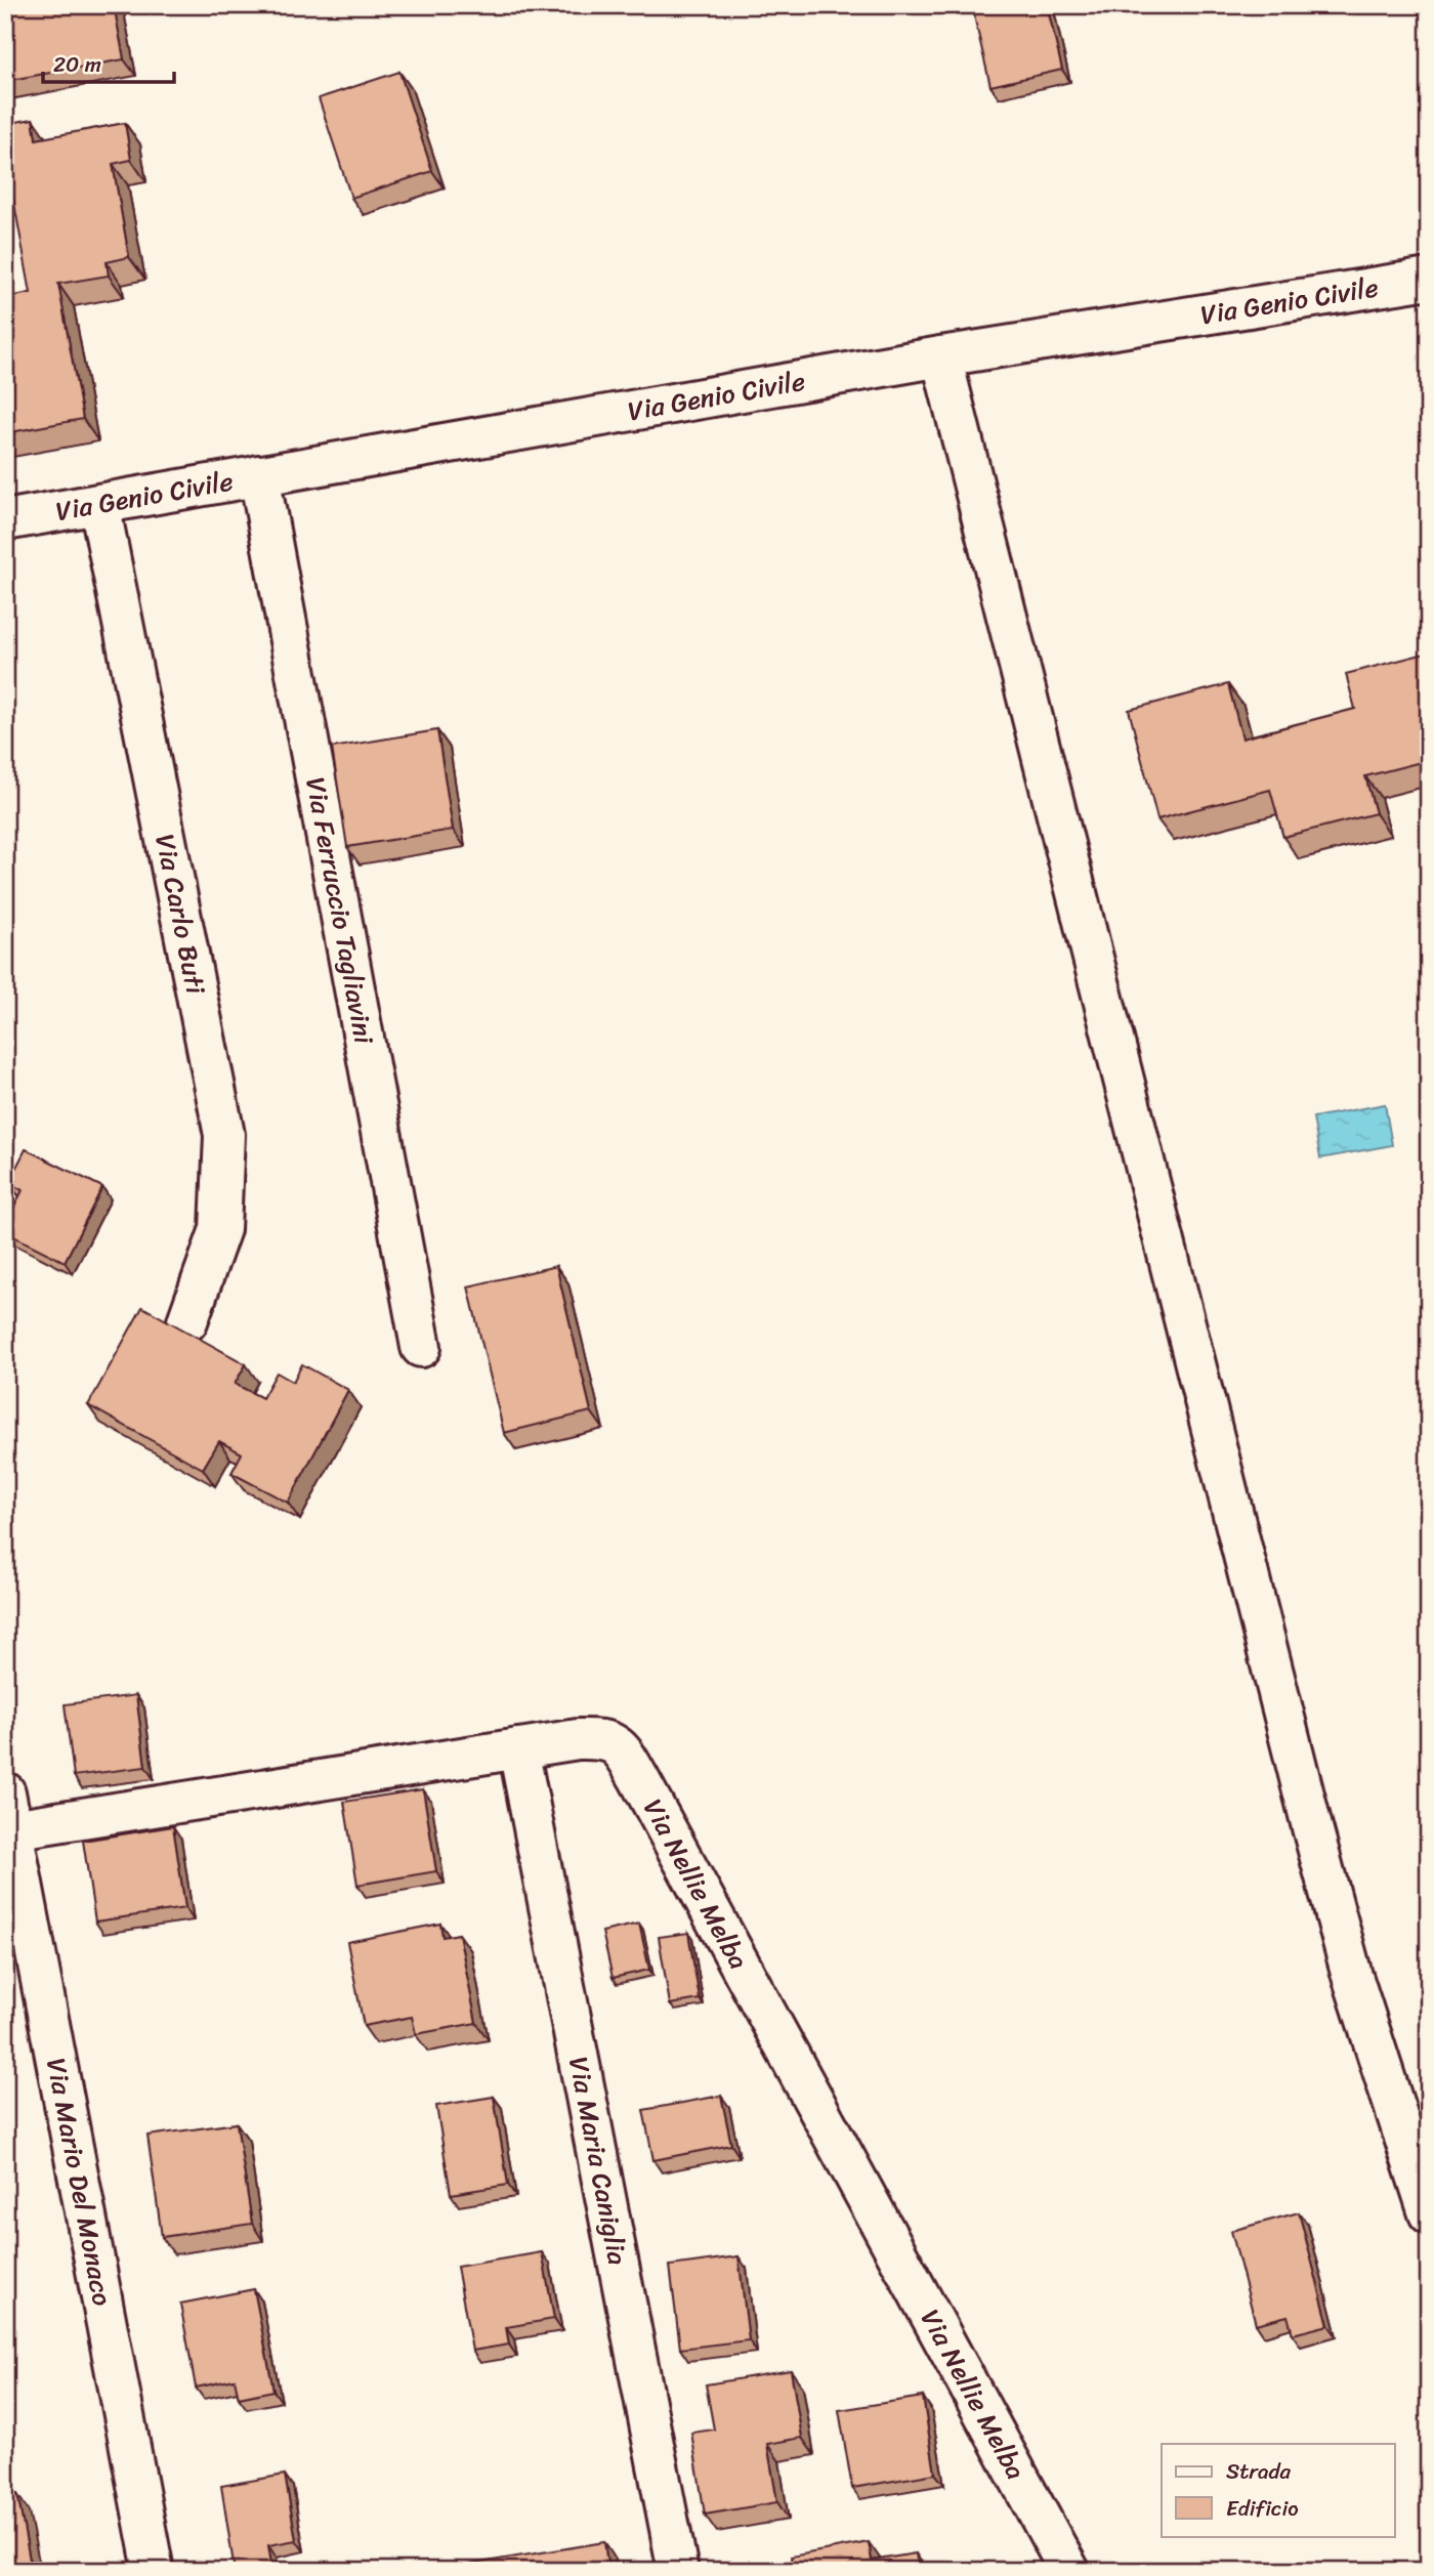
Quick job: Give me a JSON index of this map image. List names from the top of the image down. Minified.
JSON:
{"streets":{"street":["Via Genio Civile","Via Ferruccio Tagliavini","Via Carlo Buti","Via Nellie Melba","Via Maria Caniglia","Via Mario Del Monaco"]},"crossings":[["Via Genio Civile","Via Ferruccio Tagliavini"],["Via Genio Civile","Via Carlo Buti"],["Via Nellie Melba","Via Maria Caniglia"],["Via Nellie Melba","Via Mario Del Monaco"]],"legend":["Strada","Edificio"],"scale_bar":"20 m"}
